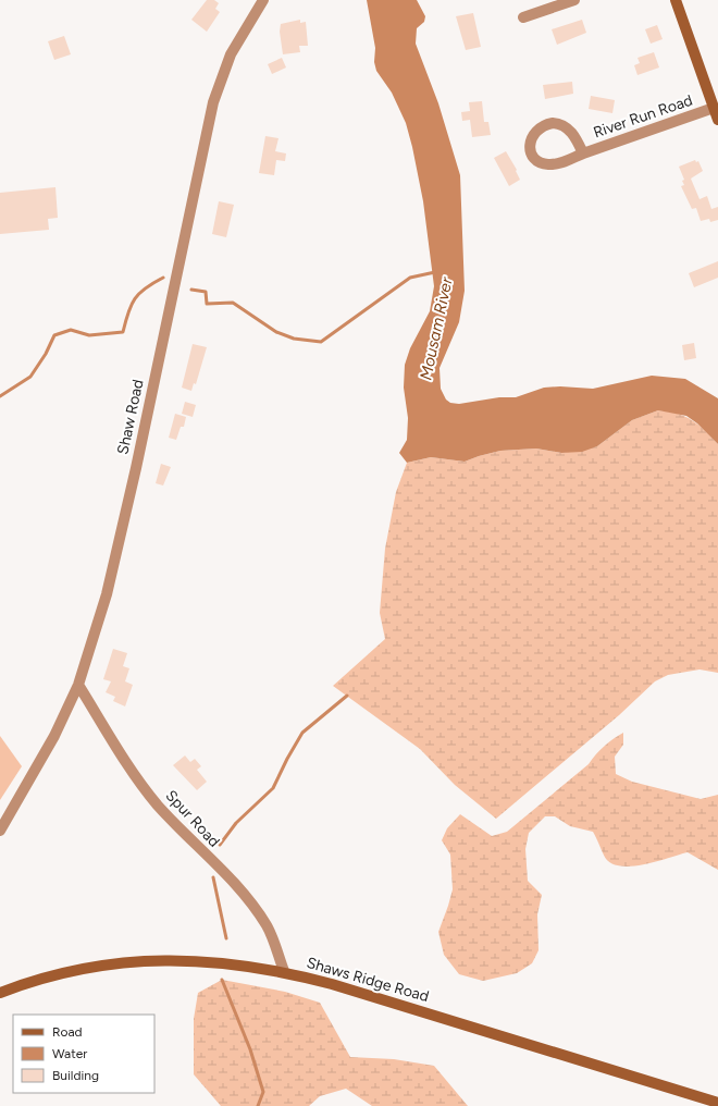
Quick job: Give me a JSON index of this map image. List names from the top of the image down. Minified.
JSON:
{"streets":{"main road":["Shaws Ridge Road"],"street":["River Run Road","Shaw Road","Spur Road"]},"crossings":[["Shaw Road","Spur Road"],["Spur Road","Shaws Ridge Road"]],"water":["Mousam River"],"legend":["Road","Water","Building"]}
